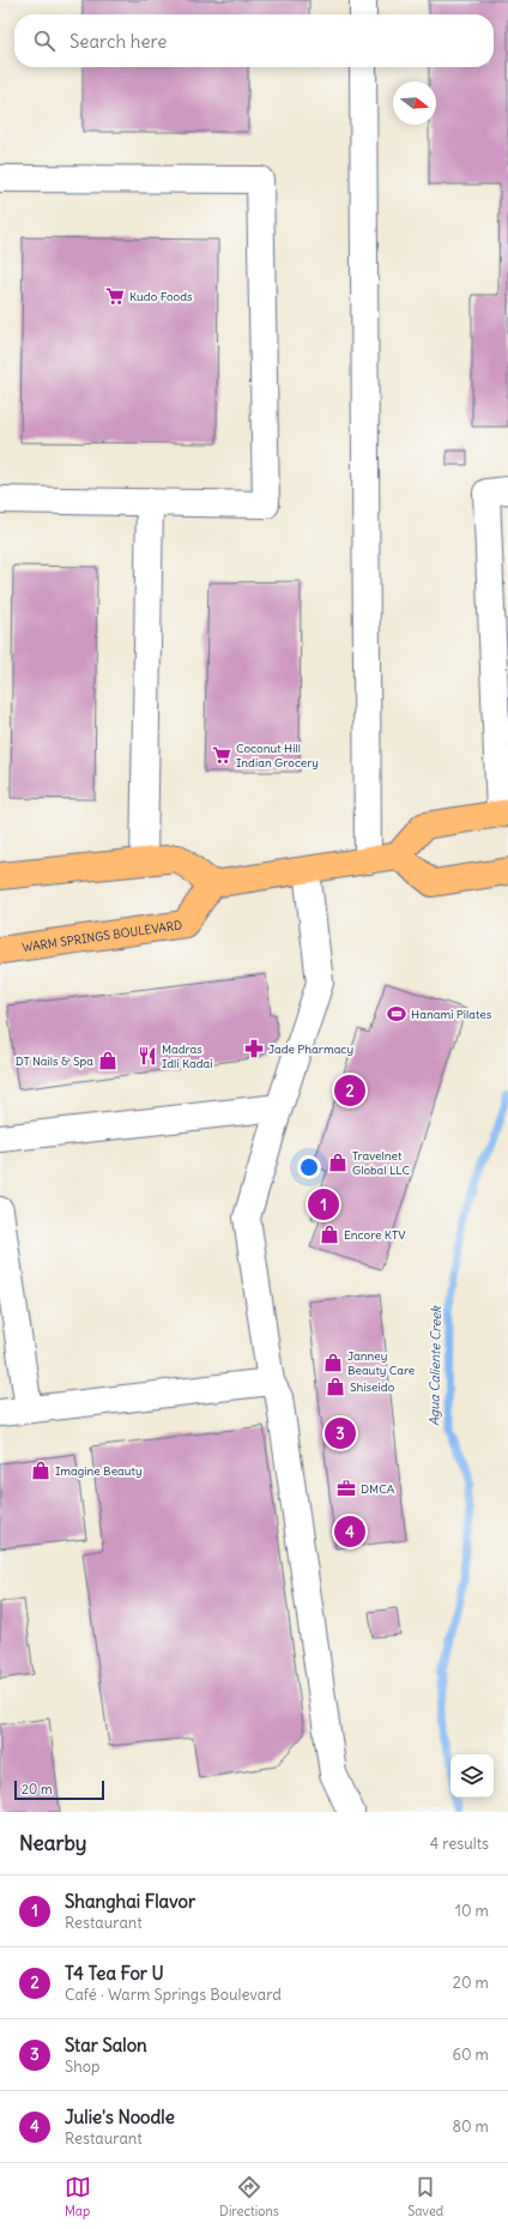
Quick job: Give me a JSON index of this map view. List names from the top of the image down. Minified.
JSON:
{"streets":{"main road":["WARM SPRINGS BOULEVARD"]},"water":["Agua Caliente Creek"],"places":{"supermarket":["Kudo Foods","Coconut Hill Indian Grocery"],"sports":["Hanami Pilates"],"pharmacy":["Jade Pharmacy"],"restaurant":["Madras Idli Kadai"],"shop":["DT Nails & Spa","Travelnet Global LLC","Encore KTV","Janney Beauty Care","Shiseido","Imagine Beauty"],"office":["DMCA"]},"scale_bar":"20 m","north":"right","page":{"search":"Search here","pins":["2","1","3","4"],"scale":"20 m","heading":["Nearby","4 results"],"list":[{"mark":"1","name":"Shanghai Flavor","note":"Restaurant","value":"10 m"},{"mark":"2","name":"T4 Tea For U","note":"Café · Warm Springs Boulevard","value":"20 m"},{"mark":"3","name":"Star Salon","note":"Shop","value":"60 m"},{"mark":"4","name":"Julie's Noodle","note":"Restaurant","value":"80 m"}],"nav":["Map","Directions","Saved"]}}
